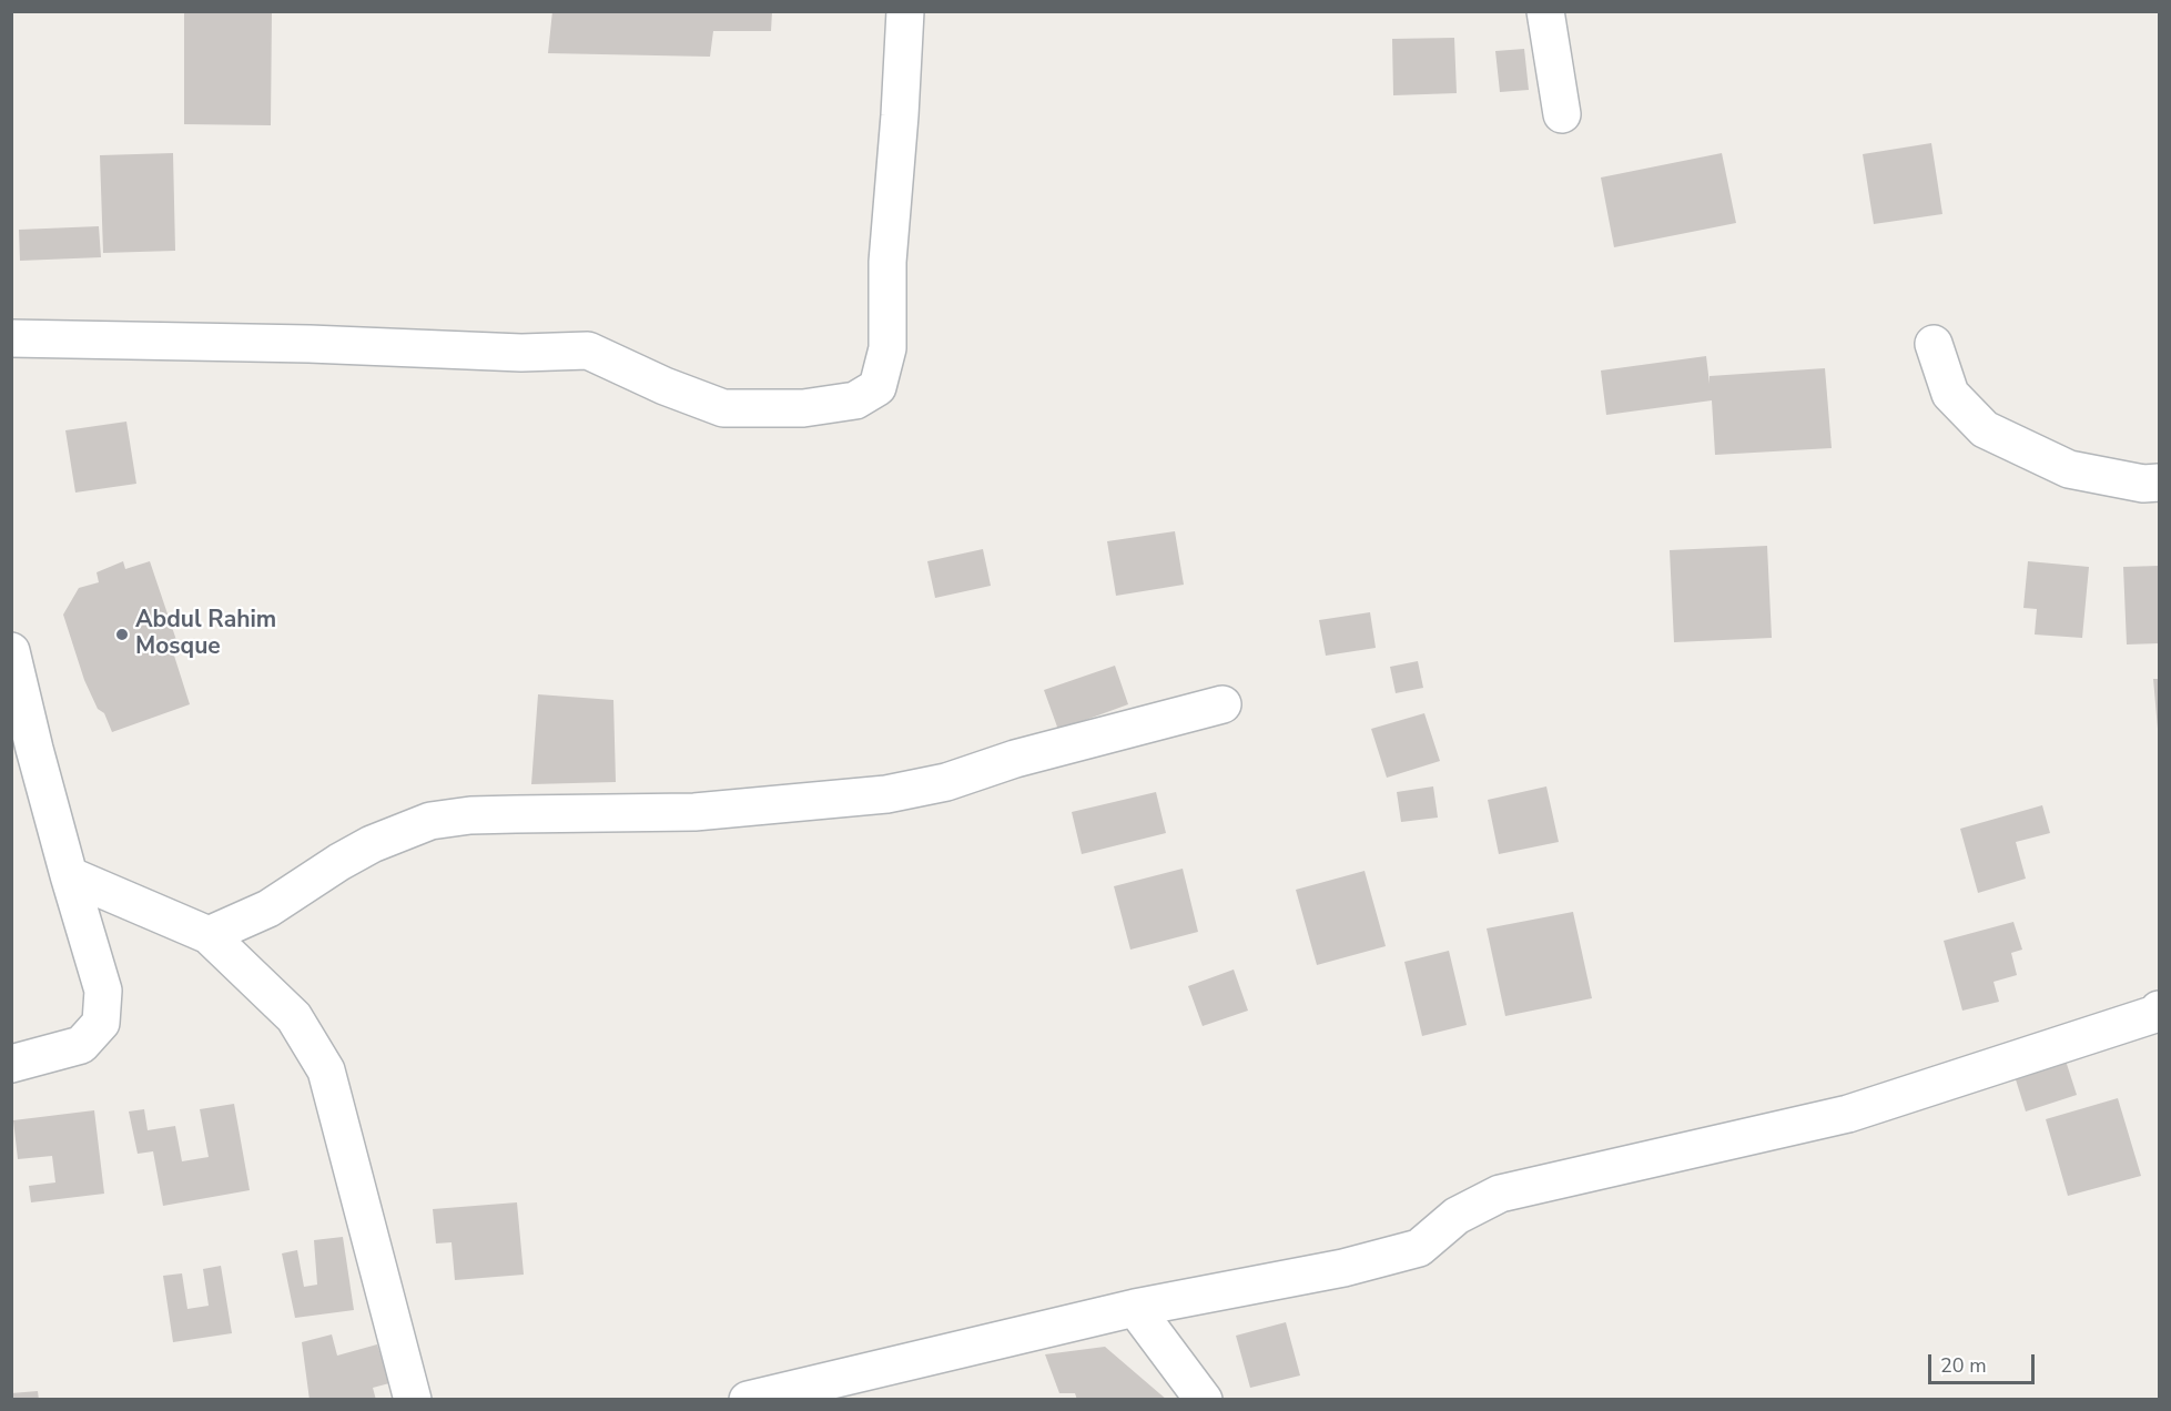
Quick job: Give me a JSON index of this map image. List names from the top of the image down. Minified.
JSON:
{"places":["Abdul Rahim Mosque"],"scale_bar":"20 m"}
